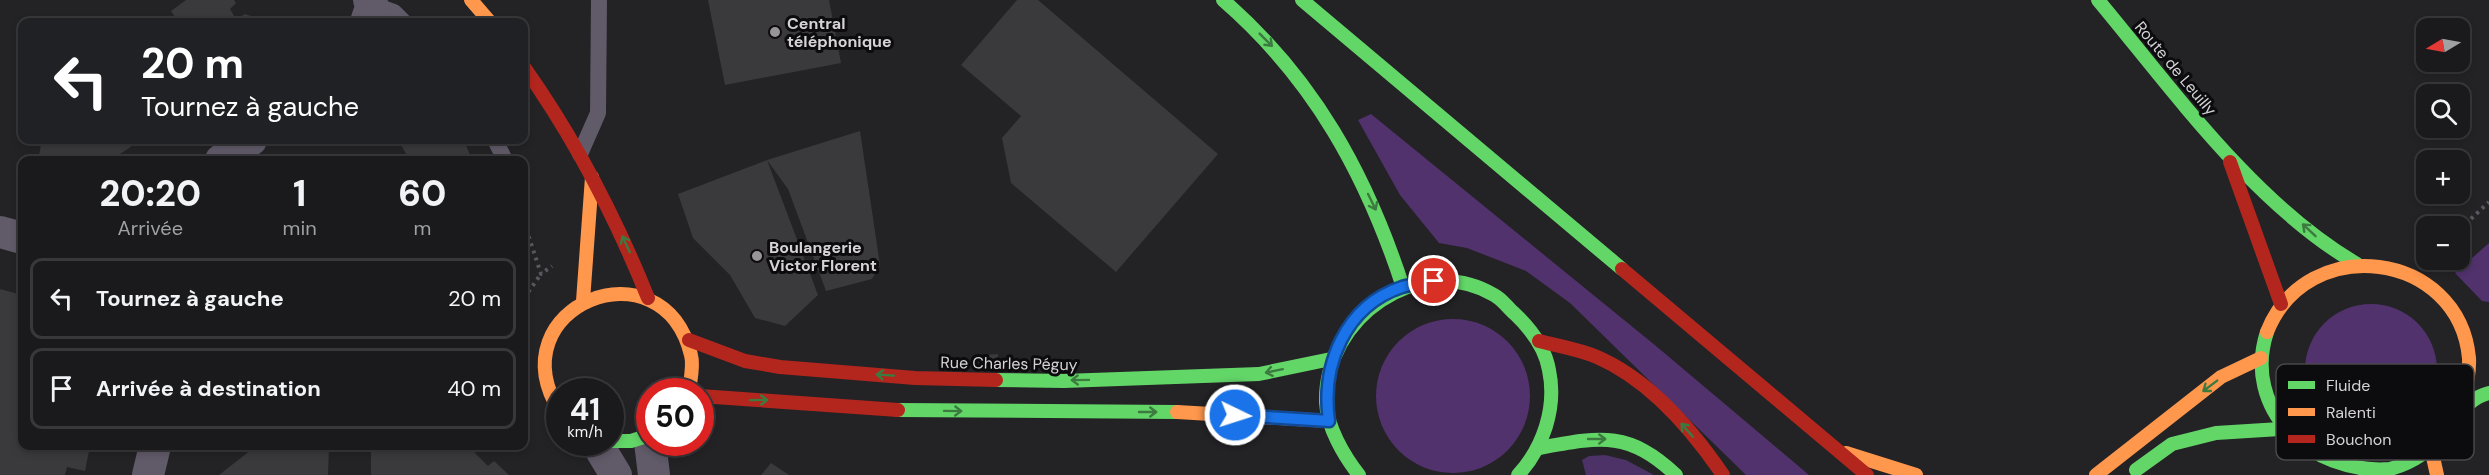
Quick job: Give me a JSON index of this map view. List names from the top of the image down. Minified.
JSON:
{"streets":{"main road":["Route de Leuilly","Rue Charles Péguy"]},"places":["Central téléphonique","Boulangerie Victor Florent"],"legend":["Fluide","Ralenti","Bouchon"],"north":"left","page":{"map_buttons":["+","−"],"turn":["20 m","Tournez à gauche"],"eta":["20:20","Arrivée","1","min","60","m"],"list":[{"name":"Tournez à gauche","value":"20 m"},{"name":"Arrivée à destination","value":"40 m"}],"speed":"41 km/h","limit":"50"}}
